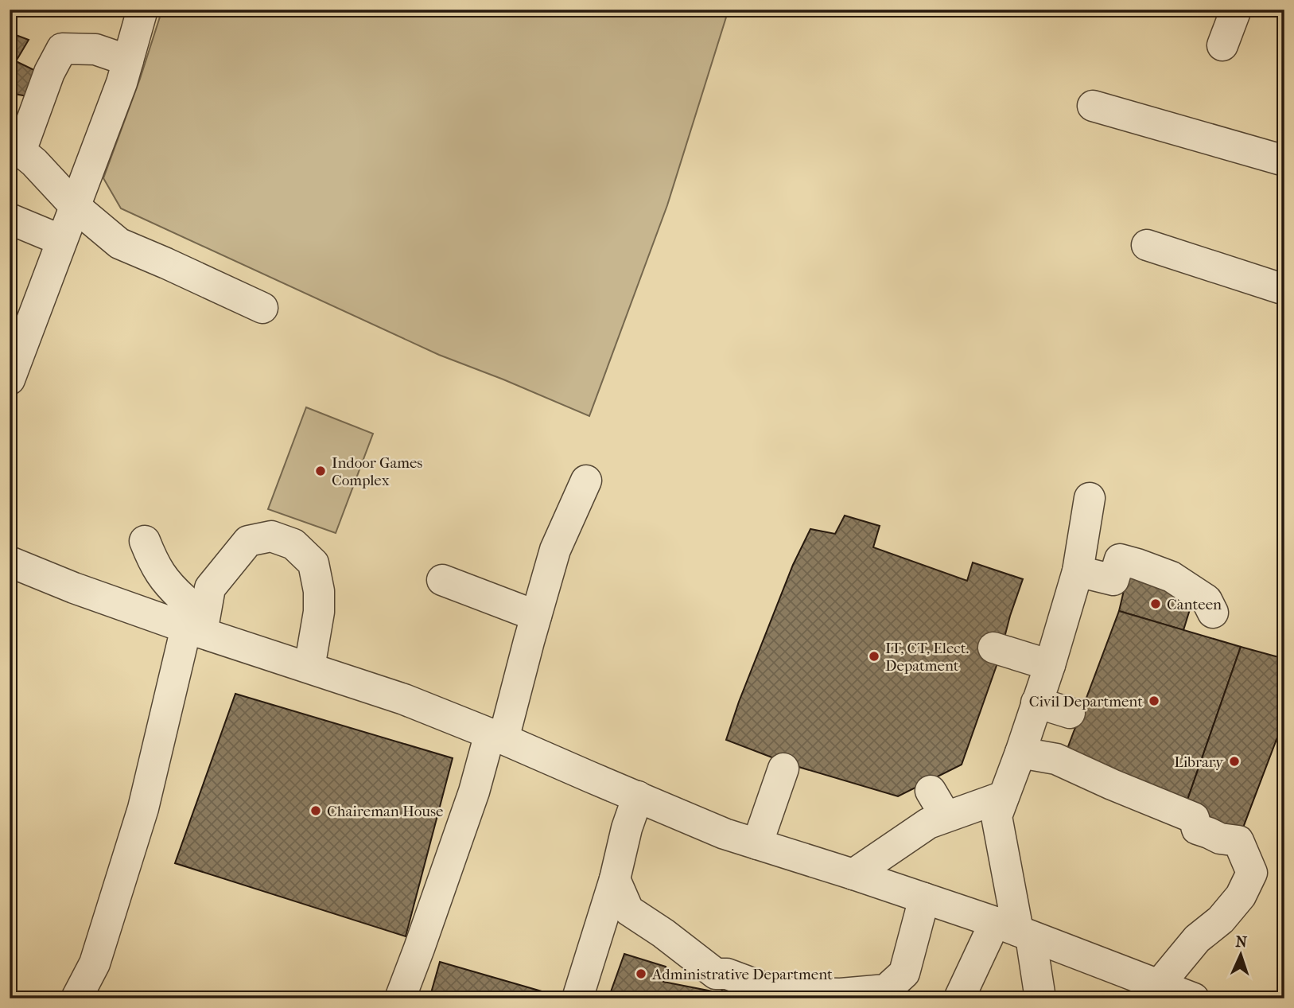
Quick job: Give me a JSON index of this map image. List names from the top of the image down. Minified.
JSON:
{"places":["Indoor Games Complex","Canteen","IT, CT, Elect. Depatment","Civil Department","Library","Chaireman House","Administrative Department"],"north":"top"}
